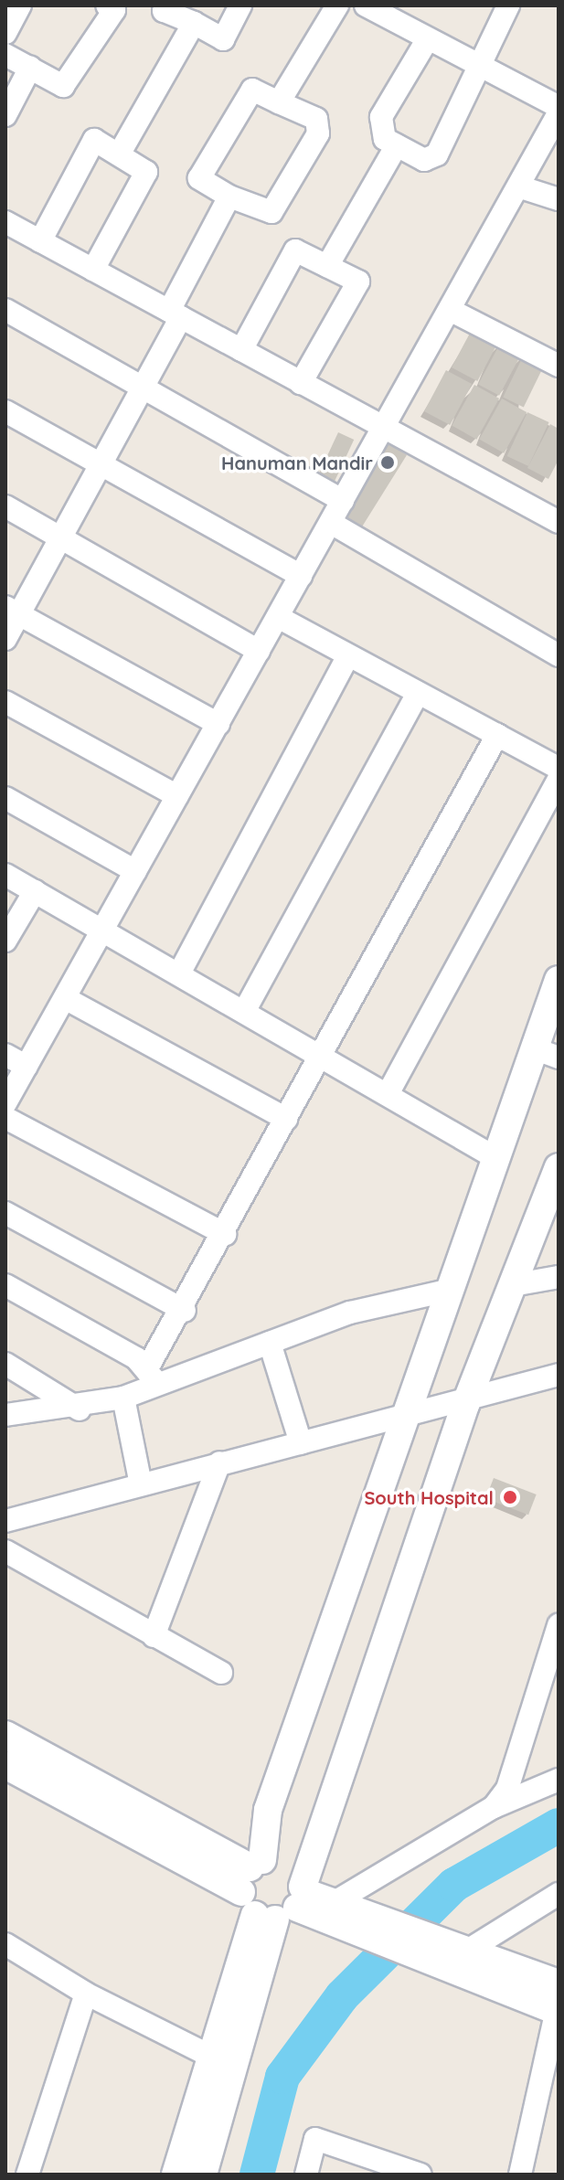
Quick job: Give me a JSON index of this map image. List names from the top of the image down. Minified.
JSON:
{"places":["Hanuman Mandir","South Hospital"]}
